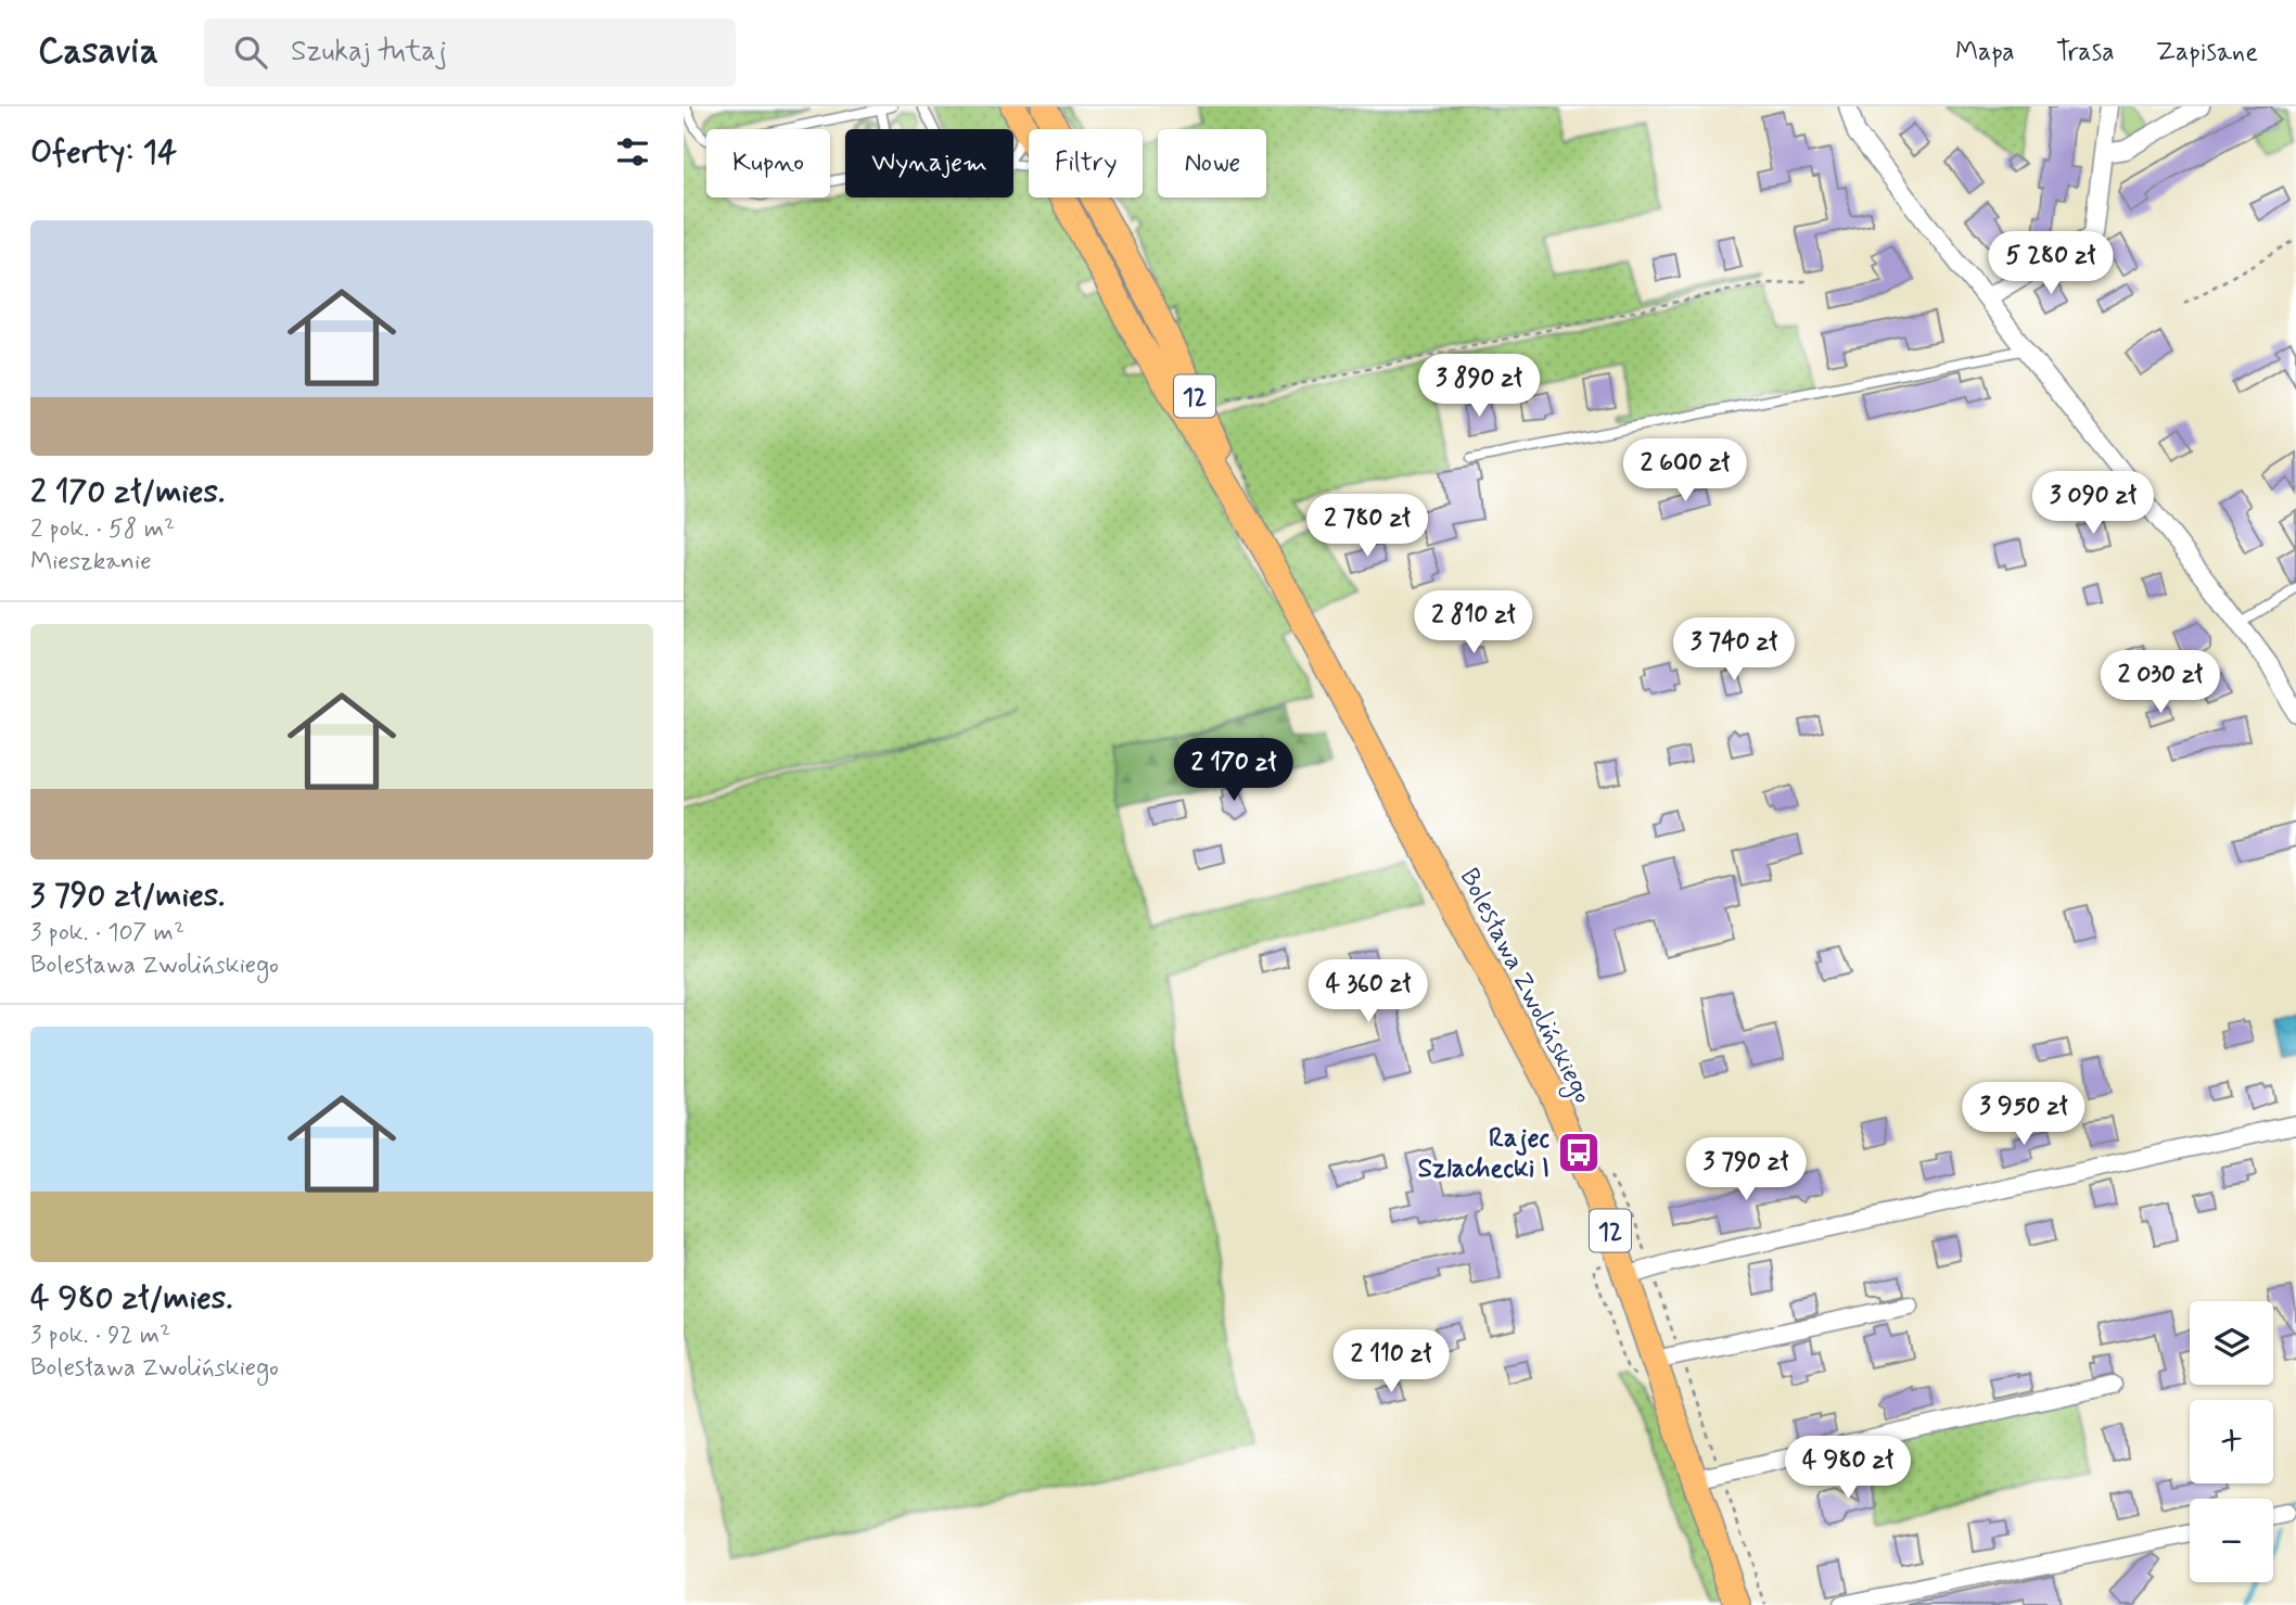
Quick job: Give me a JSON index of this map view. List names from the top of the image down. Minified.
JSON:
{"streets":{"main road":["12","Bolesława Zwolińskiego"]},"places":{"bus stop":["Rajec Szlachecki I"]},"page":{"header":"Casavia","search":"Szukaj tutaj","nav":["Mapa","Trasa","Zapisane"],"heading":"Oferty: 14","chip":["Kupno","Wynajem","Filtry","Nowe"],"list":[{"name":"2 170 zł/mies.","note":"2 pok. · 58 m² · Mieszkanie"},{"name":"3 790 zł/mies.","note":"3 pok. · 107 m² · Bolesława Zwolińskiego"},{"name":"4 980 zł/mies.","note":"3 pok. · 92 m² · Bolesława Zwolińskiego"}],"price":["5 280 zł","3 890 zł","2 600 zł","3 090 zł","2 780 zł","2 810 zł","3 740 zł","2 030 zł","2 170 zł","4 360 zł","3 950 zł","3 790 zł","2 110 zł","4 980 zł"],"map_buttons":["+","−"]}}
